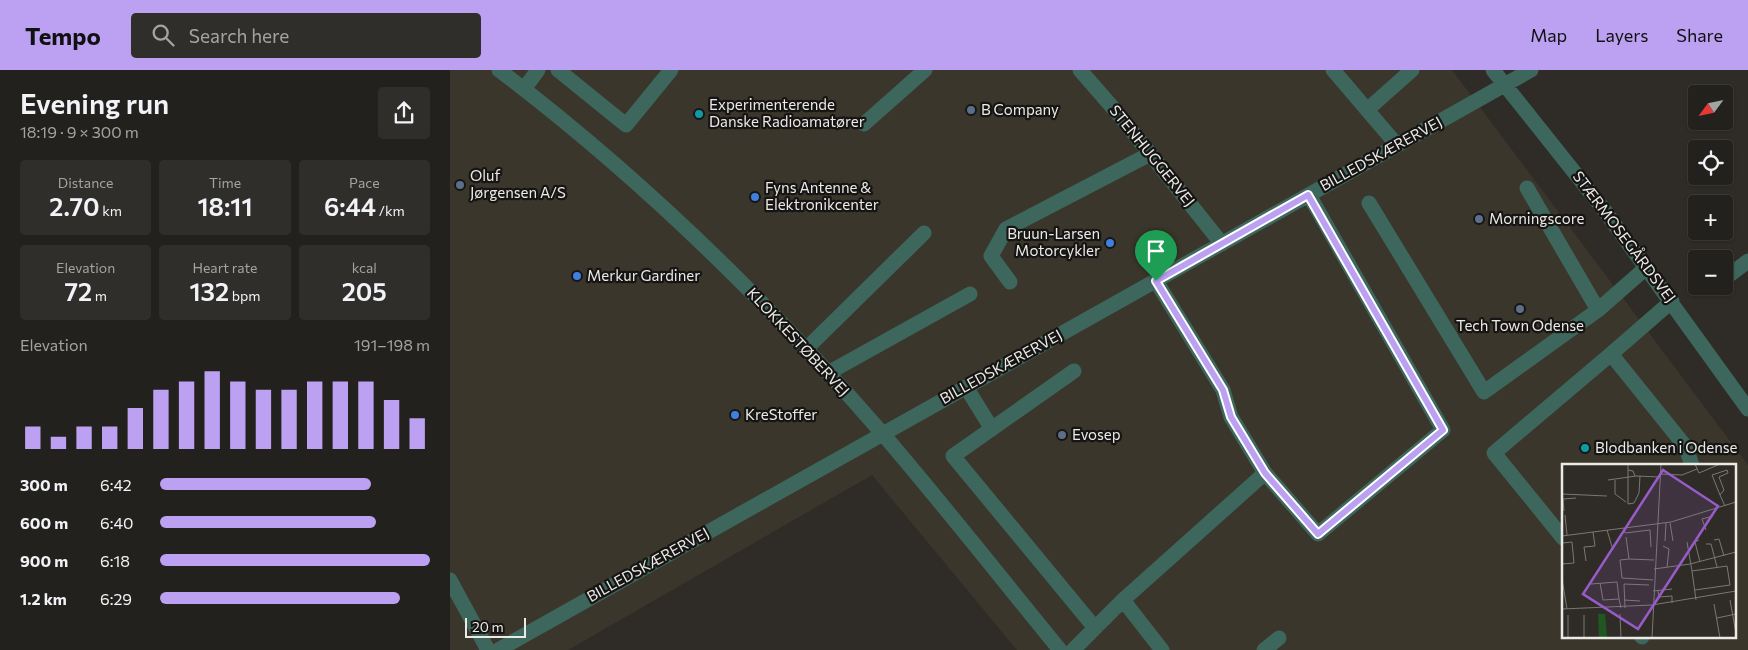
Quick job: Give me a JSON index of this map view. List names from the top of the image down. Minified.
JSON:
{"streets":{"street":["BILLEDSKÆRERVEJ","STENHUGGERVEJ","STÆRMOSEGÅRDSVEJ","KLOKKESTØBERVEJ"]},"crossings":[["BILLEDSKÆRERVEJ","STENHUGGERVEJ"],["BILLEDSKÆRERVEJ","STÆRMOSEGÅRDSVEJ"],["BILLEDSKÆRERVEJ","KLOKKESTØBERVEJ"]],"places":["B Company","Experimenterende Danske Radioamatører","Oluf Jørgensen A/S","Fyns Antenne & Elektronikcenter","Morningscore","Bruun-Larsen Motorcykler","Merkur Gardiner","Tech Town Odense","KreStoffer","Evosep","Blodbanken i Odense"],"scale_bar":"20 m","north":"bottom left","page":{"header":"Tempo","search":"Search here","nav":["Map","Layers","Share"],"heading":["Evening run","18:19 · 9 × 300 m"],"map_buttons":["+","−"],"stats":[["Distance","2.70 km"],["Time","18:11"],["Pace","6:44 /km"],["Elevation","72 m"],["Heart rate","132 bpm"],["kcal","205"]],"chart":["Elevation","191–198 m"],"list":[{"name":"300 m","note":"6:42"},{"name":"600 m","note":"6:40"},{"name":"900 m","note":"6:18"},{"name":"1.2 km","note":"6:29"}],"scale":"20 m"}}
